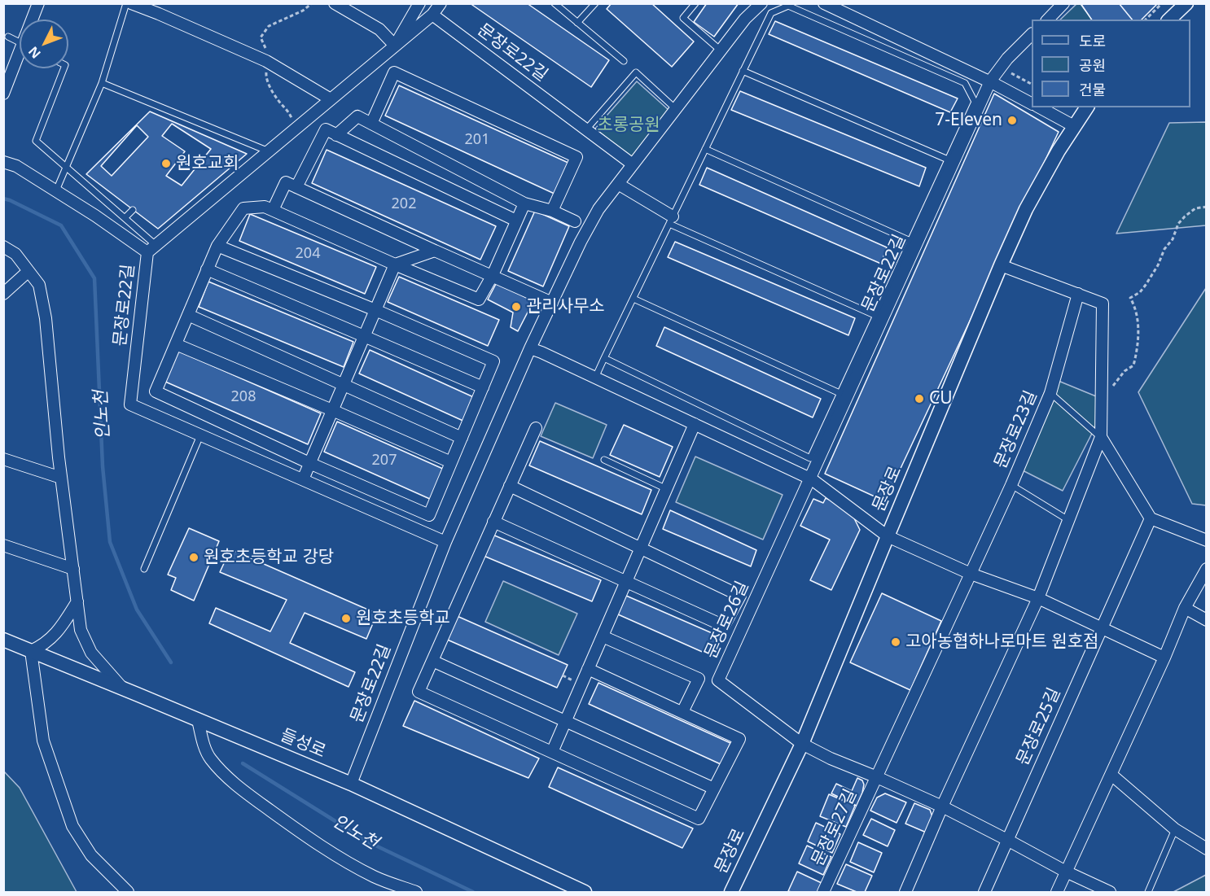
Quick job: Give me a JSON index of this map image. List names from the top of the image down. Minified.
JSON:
{"streets":{"street":["문장로22길","문장로23길","문장로","문장로26길","문장로25길","들성로","문장로27길"]},"crossings":[["문장로22길","문장로26길"],["문장로22길","들성로"],["문장로","문장로26길"],["문장로","문장로27길"],["문장로26길","문장로27길"],["문장로25길","문장로27길"]],"water":["인노천"],"parks":["초롱공원"],"places":["7-Eleven","원호교회","관리사무소","CU","원호초등학교 강당","원호초등학교","고아농협하나로마트 원호점"],"house_numbers":["201","202","204","208","207"],"legend":["도로","공원","건물"],"north":"bottom left"}
